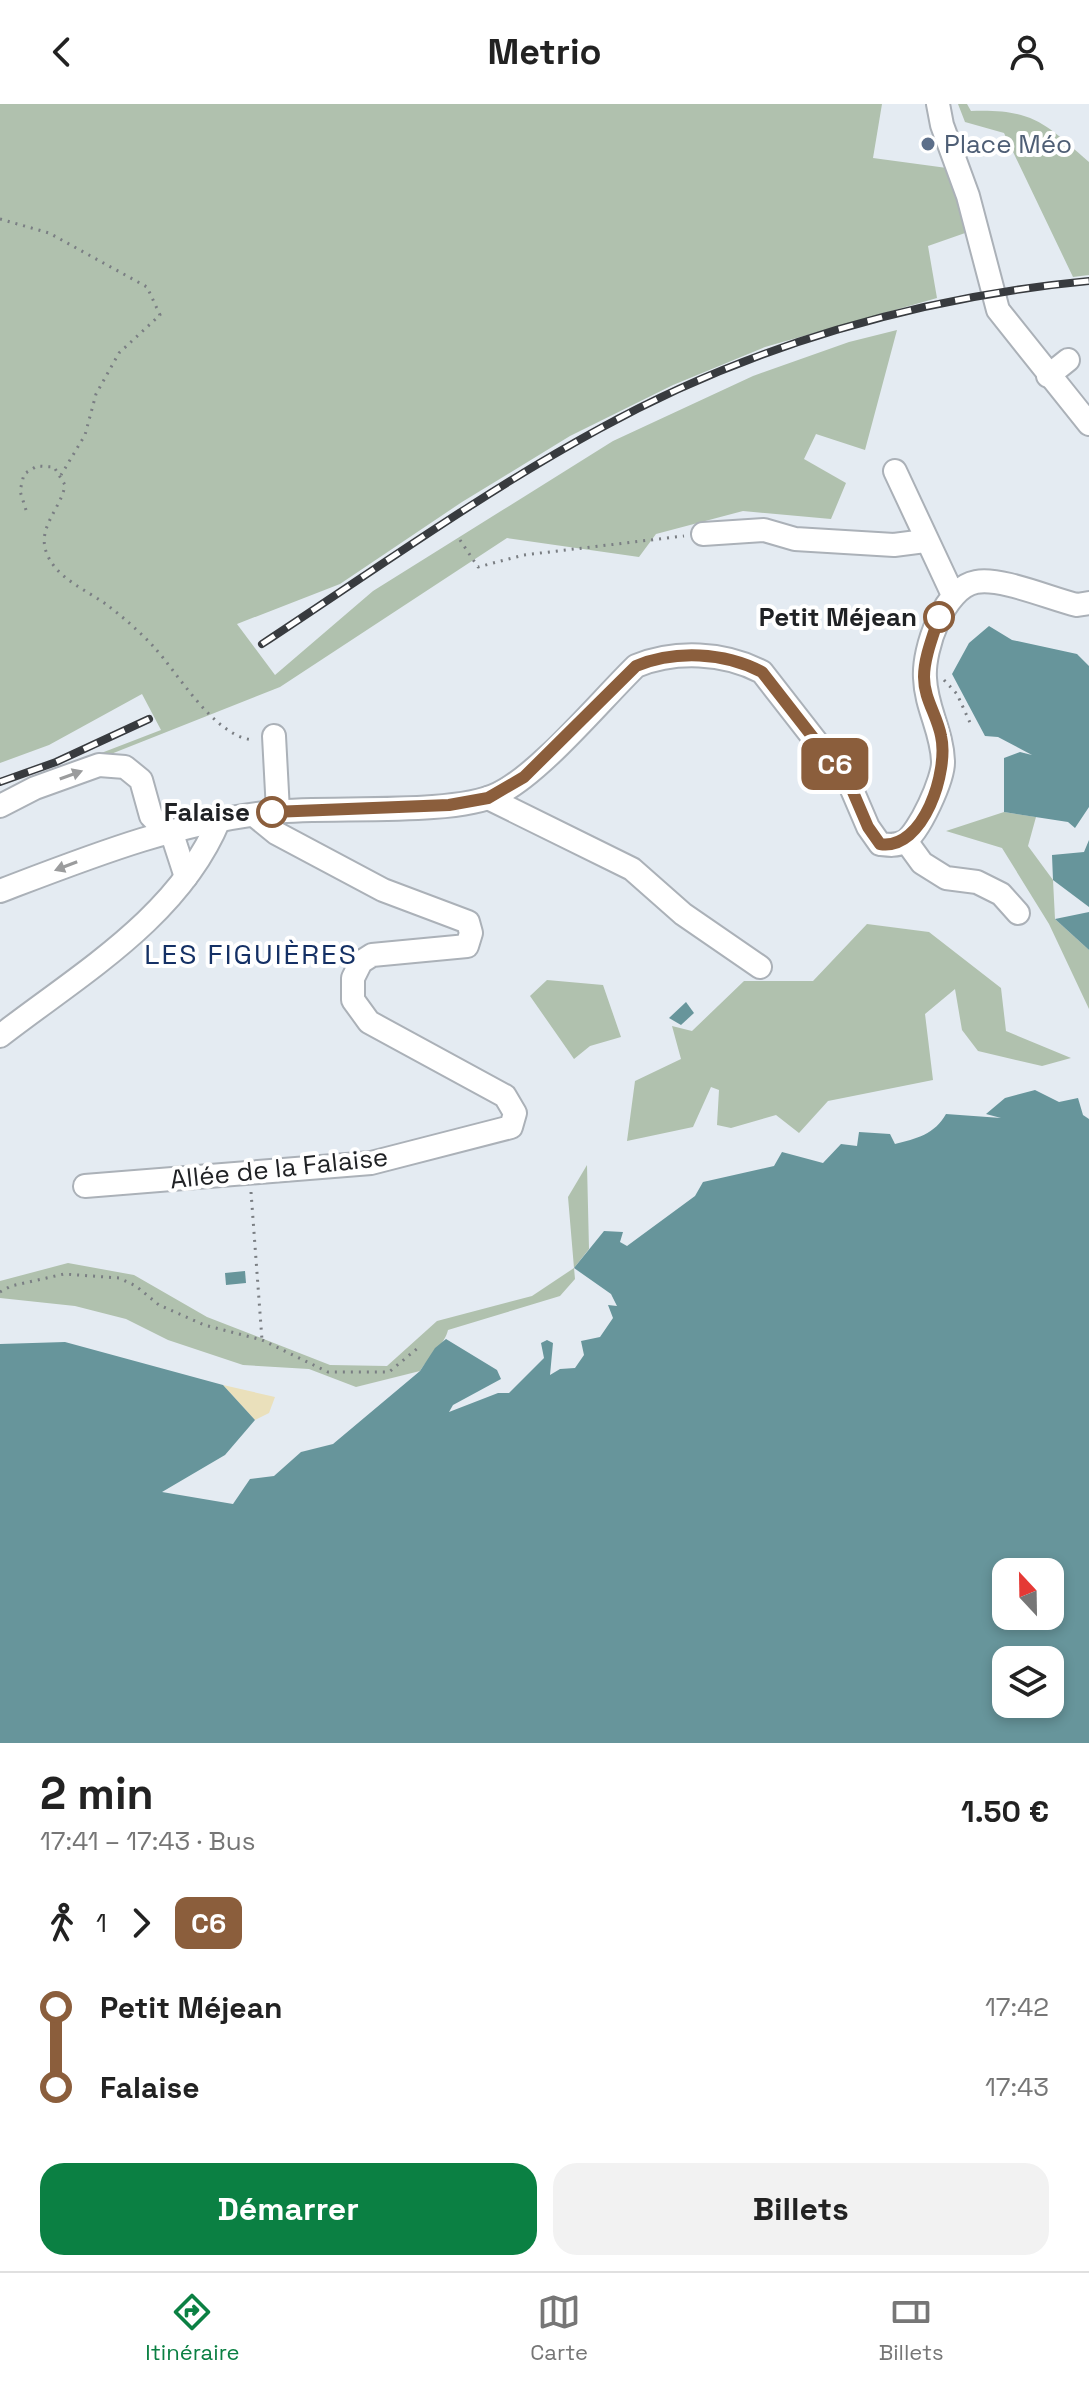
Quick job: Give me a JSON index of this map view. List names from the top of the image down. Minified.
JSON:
{"streets":{"street":["Allée de la Falaise"]},"districts":["LES FIGUIÈRES"],"places":["Place Méo","Petit Méjean","Falaise"],"lines":["bus line C6"],"north":"top","page":{"header":"Metrio","on_map":"C6","heading":["2 min","17:41 – 17:43 · Bus","1.50 €"],"legs":["1","C6"],"list":[{"name":"Petit Méjean","value":"17:42"},{"name":"Falaise","value":"17:43"}],"buttons":["Démarrer","Billets"],"tabs":["Itinéraire","Carte","Billets"]}}
